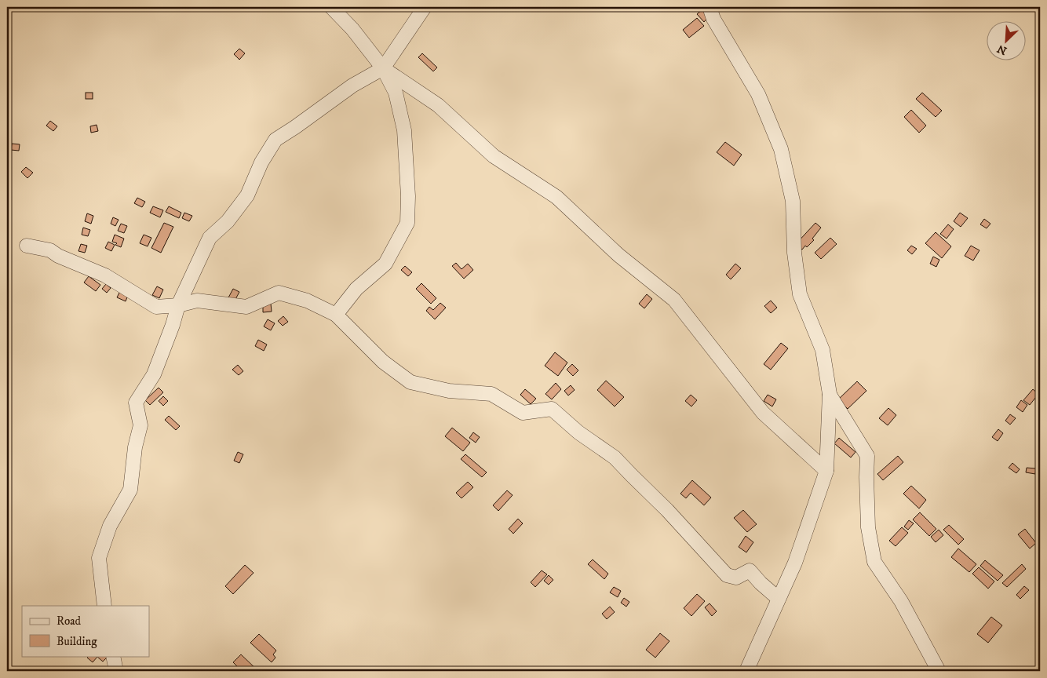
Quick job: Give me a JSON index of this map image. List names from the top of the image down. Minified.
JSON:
{"legend":["Road","Building"],"north":"bottom left"}
